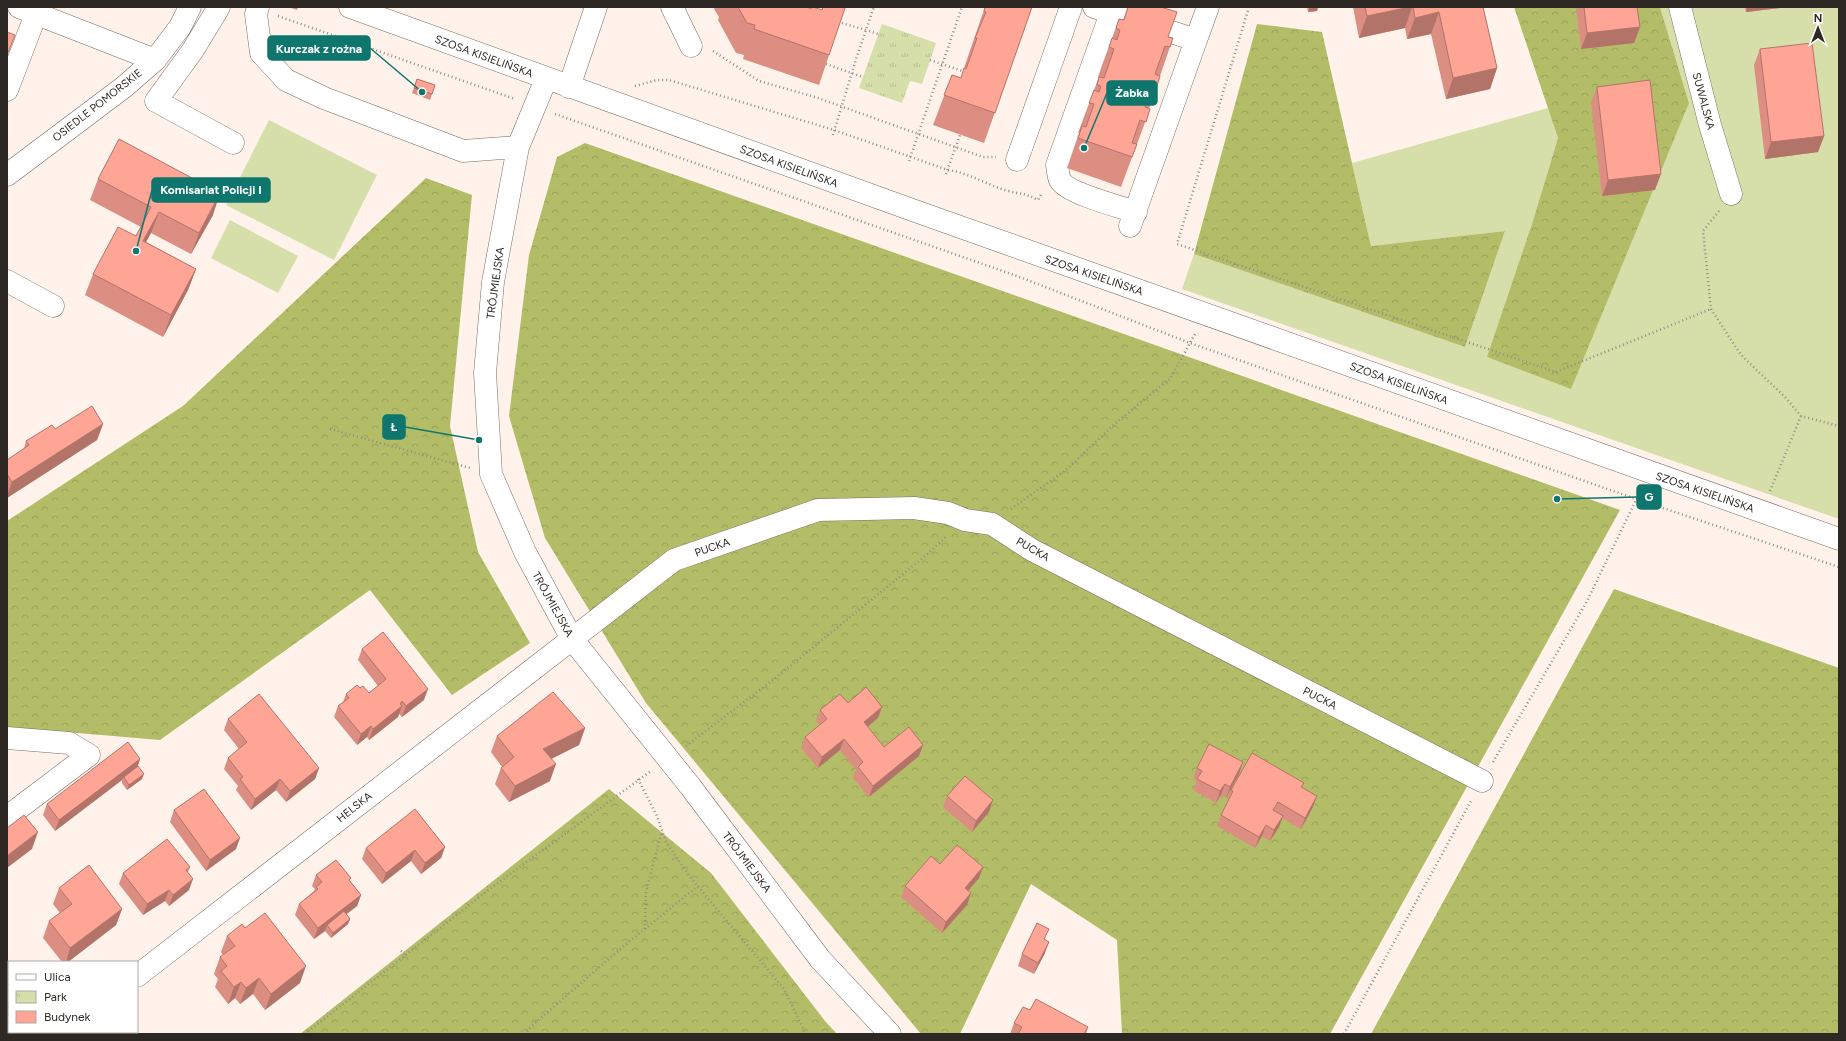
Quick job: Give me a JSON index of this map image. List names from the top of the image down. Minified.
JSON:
{"streets":{"street":["SZOSA KISIELIŃSKA","SUWALSKA","OSIEDLE POMORSKIE","TRÓJMIEJSKA","PUCKA","HELSKA"]},"crossings":[["SZOSA KISIELIŃSKA","TRÓJMIEJSKA"],["TRÓJMIEJSKA","PUCKA"],["TRÓJMIEJSKA","HELSKA"],["PUCKA","HELSKA"]],"places":["Kurczak z rożna","Żabka","Komisariat Policji I","Ł","G"],"legend":["Ulica","Park","Budynek"],"north":"top"}
